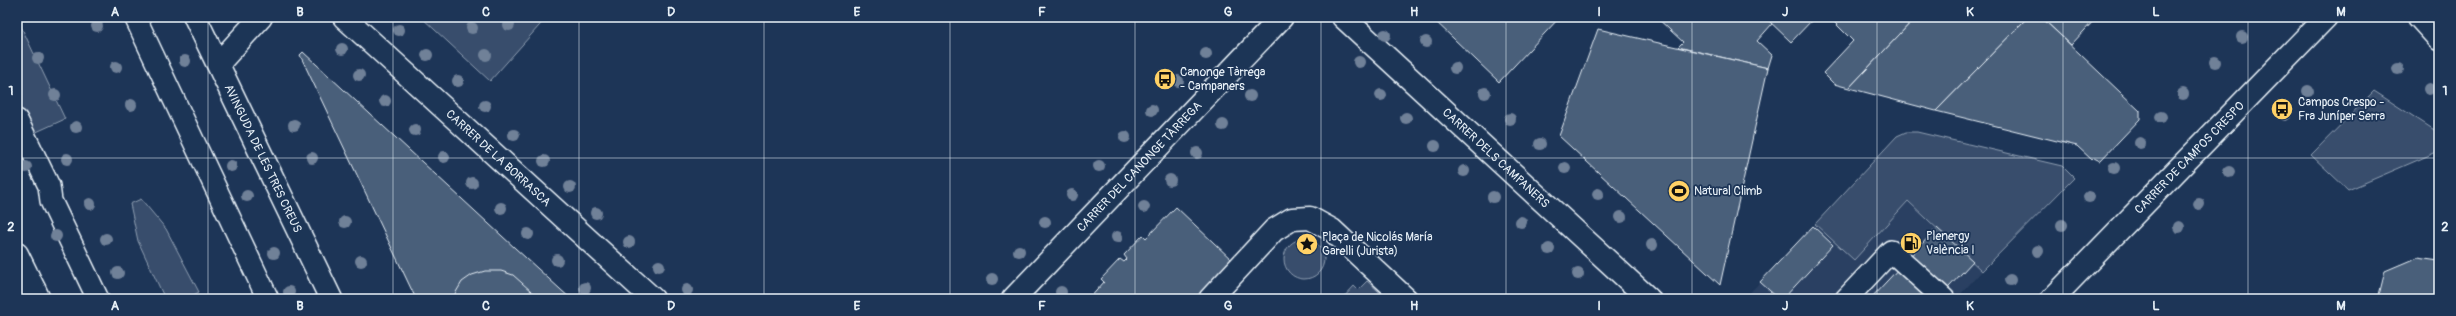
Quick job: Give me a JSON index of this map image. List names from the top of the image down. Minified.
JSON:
{"streets":{"street":["AVINGUDA DE LES TRES CREUS","CARRER DE LA BORRASCA","CARRER DE CAMPOS CRESPO","CARRER DELS CAMPANERS","CARRER DEL CANONGE TÀRREGA"]},"places":{"bus stop":["Canonge Tàrrega - Campaners","Campos Crespo - Fra Juníper Serra"],"sports":["Natural Climb"],"fuel station":["Plenergy València I"],"place":["Plaça de Nicolás María Garelli (Jurista)"]},"grid":{"columns":["A","B","C","D","E","F","G","H","I","J","K","L","M"],"rows":["1","2"]}}
